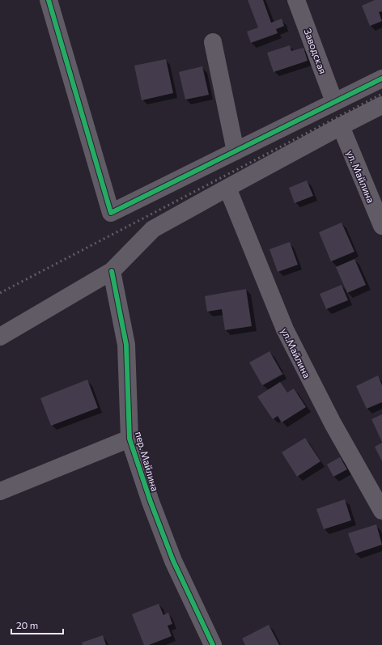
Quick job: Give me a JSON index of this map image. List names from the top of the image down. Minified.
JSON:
{"streets":{"street":["Заводская","ул. Майлина","ул.Майлина","пер. Майлина"]},"scale_bar":"20 m"}
